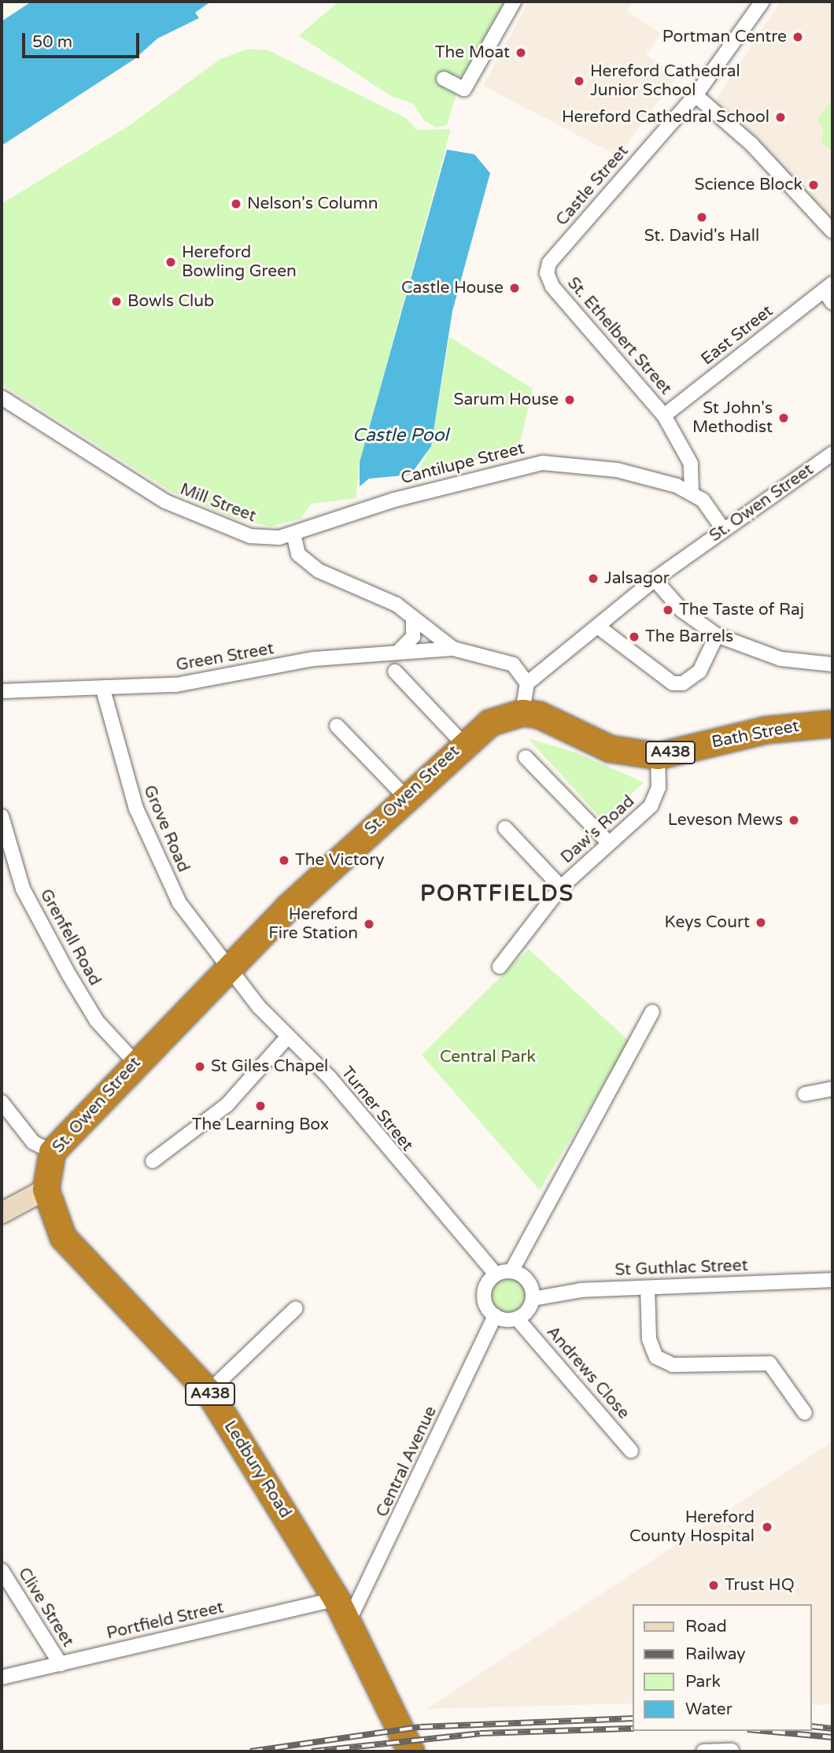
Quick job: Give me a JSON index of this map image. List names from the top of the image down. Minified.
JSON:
{"streets":{"highway":["St. Owen Street","Bath Street","A438","Ledbury Road"],"street":["Castle Street","East Street","St. Ethelbert Street","Cantilupe Street","Mill Street","Green Street","Grove Road","Daw's Road","Grenfell Road","Turner Street","St Guthlac Street","Andrews Close","Central Avenue","Clive Street","Portfield Street"]},"crossings":[["Castle Street","St. Ethelbert Street"],["East Street","St. Ethelbert Street"],["St. Ethelbert Street","Cantilupe Street"],["Cantilupe Street","Mill Street"],["Cantilupe Street","St. Owen Street"],["St. Owen Street","Bath Street"],["St. Owen Street","Grove Road"],["St. Owen Street","Grenfell Road"],["St. Owen Street","Turner Street"],["St. Owen Street","Ledbury Road"],["Green Street","Grove Road"],["Bath Street","Daw's Road"],["Grove Road","Turner Street"],["Turner Street","St Guthlac Street"],["Turner Street","Andrews Close"],["Turner Street","Central Avenue"],["St Guthlac Street","Andrews Close"],["St Guthlac Street","Central Avenue"],["Andrews Close","Central Avenue"],["Central Avenue","Ledbury Road"],["Central Avenue","Portfield Street"],["Ledbury Road","Portfield Street"],["Clive Street","Portfield Street"]],"districts":["PORTFIELDS"],"water":["Castle Pool"],"parks":["Central Park"],"places":["Portman Centre","The Moat","Hereford Cathedral Junior School","Hereford Cathedral School","Science Block","Nelson's Column","St. David's Hall","Hereford Bowling Green","Castle House","Bowls Club","Sarum House","St John's Methodist","Jalsagor","The Taste of Raj","The Barrels","Leveson Mews","The Victory","Keys Court","Hereford Fire Station","St Giles Chapel","The Learning Box","Hereford County Hospital","Trust HQ"],"legend":["Road","Railway","Park","Water"],"scale_bar":"50 m"}
